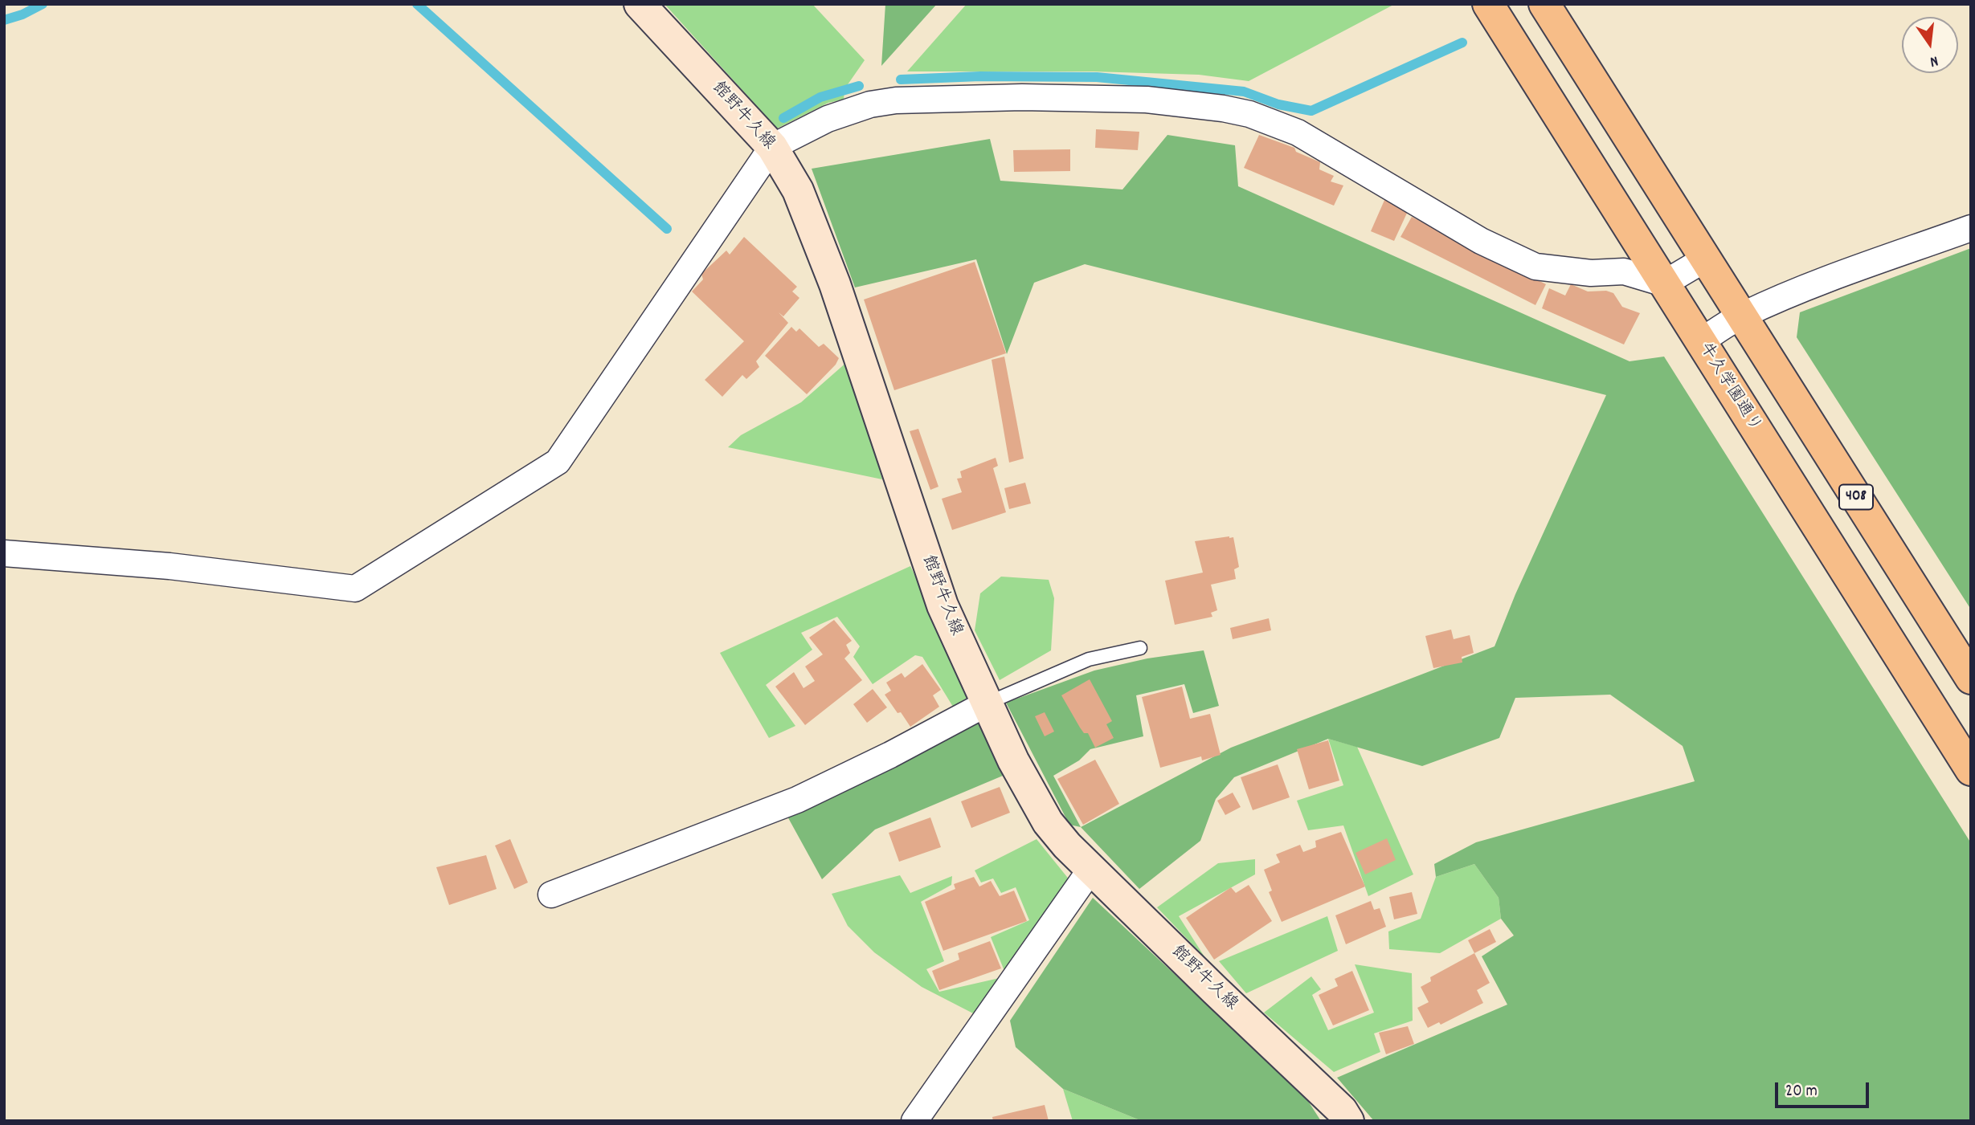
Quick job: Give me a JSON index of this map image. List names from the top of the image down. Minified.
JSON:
{"streets":{"highway":["牛久学園通り","408"],"main road":["館野牛久線"]},"scale_bar":"20 m","north":"bottom"}
